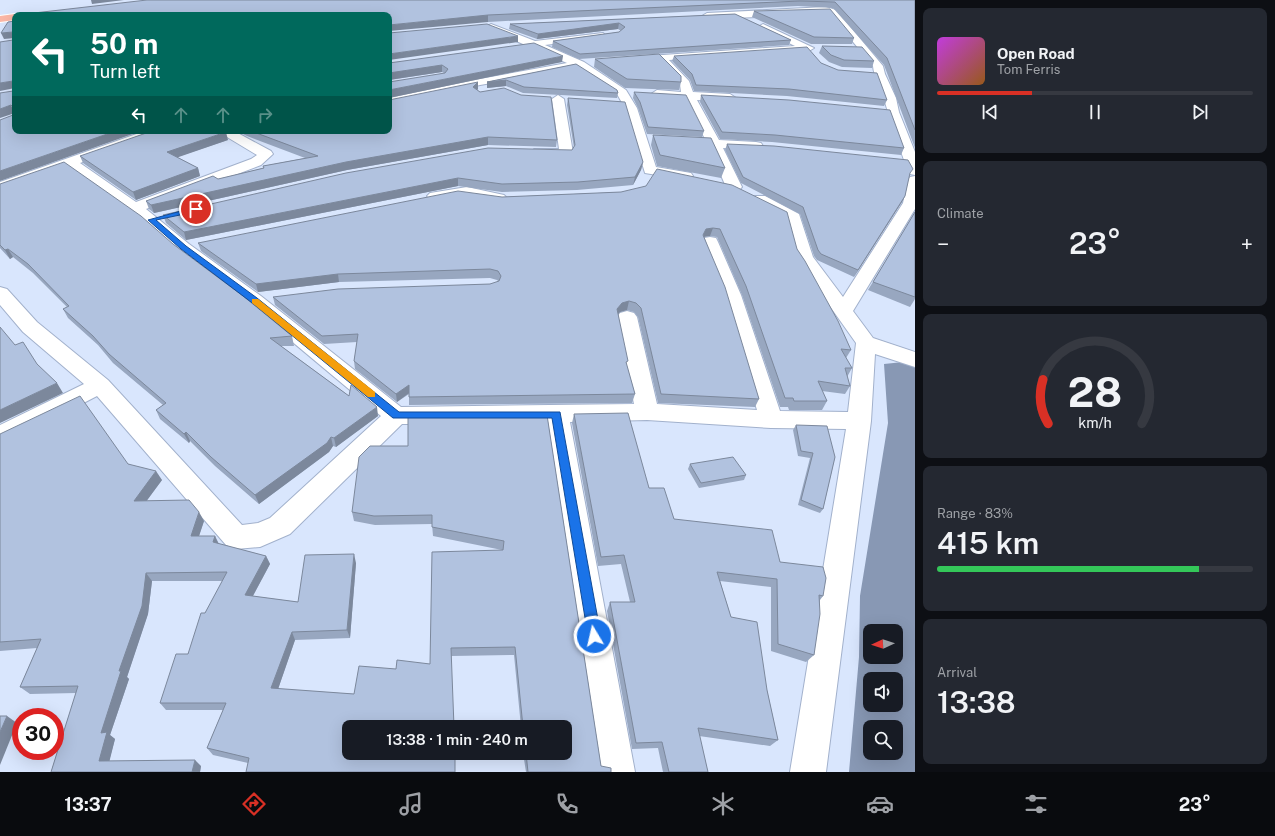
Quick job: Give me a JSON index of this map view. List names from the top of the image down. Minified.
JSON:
{"north":"left","page":{"turn":["50 m","Turn left"],"song":["Open Road","Tom Ferris"],"tile":["Climate",["Range · 83%","415 km"],["Arrival","13:38"]],"heat":["−","23°","+"],"limit":"30","trip":"13:38 · 1 min · 240 m","tabs":["13:37","23°"],"gauge":["28","km/h"]}}
